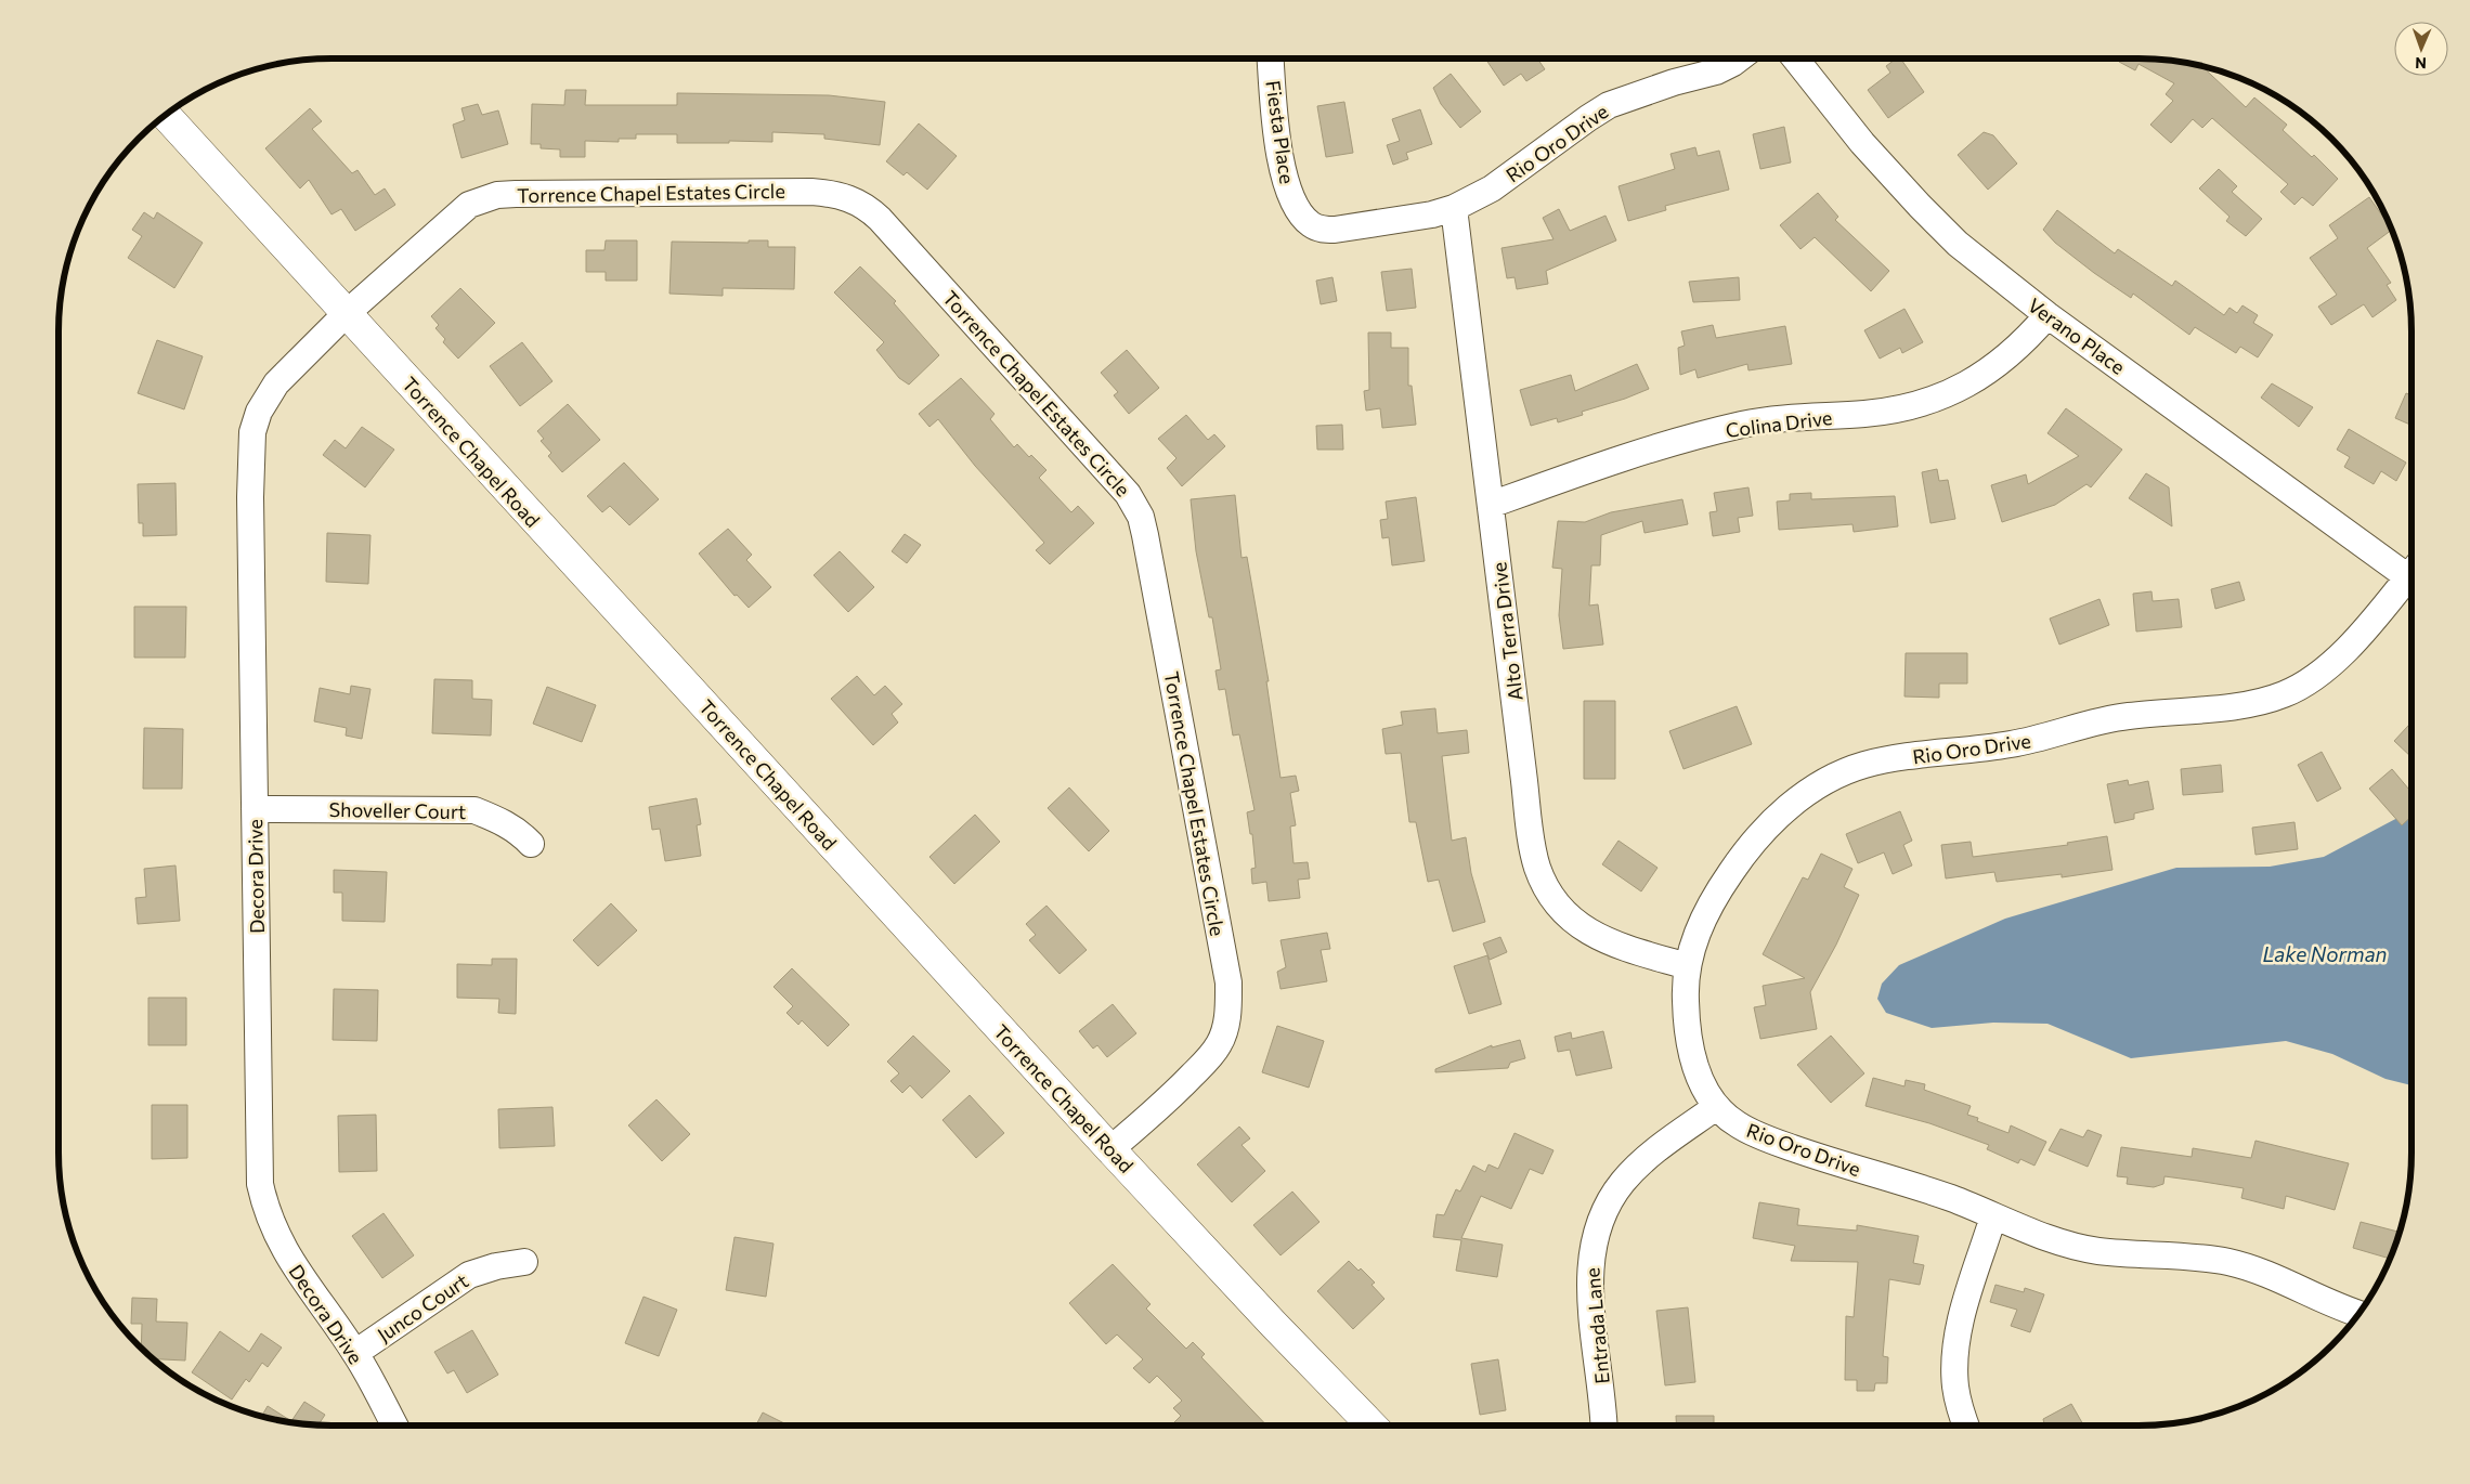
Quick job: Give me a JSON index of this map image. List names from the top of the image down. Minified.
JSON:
{"streets":{"street":["Fiesta Place","Rio Oro Drive","Torrence Chapel Estates Circle","Verano Place","Colina Drive","Torrence Chapel Road","Alto Terra Drive","Shoveller Court","Decora Drive","Junco Court","Entrada Lane"]},"crossings":[["Fiesta Place","Rio Oro Drive"],["Fiesta Place","Alto Terra Drive"],["Rio Oro Drive","Alto Terra Drive"],["Rio Oro Drive","Entrada Lane"],["Torrence Chapel Estates Circle","Torrence Chapel Road"],["Torrence Chapel Estates Circle","Decora Drive"],["Verano Place","Colina Drive"],["Colina Drive","Alto Terra Drive"],["Torrence Chapel Road","Decora Drive"],["Shoveller Court","Decora Drive"],["Decora Drive","Junco Court"]],"water":["Lake Norman"],"north":"bottom"}
